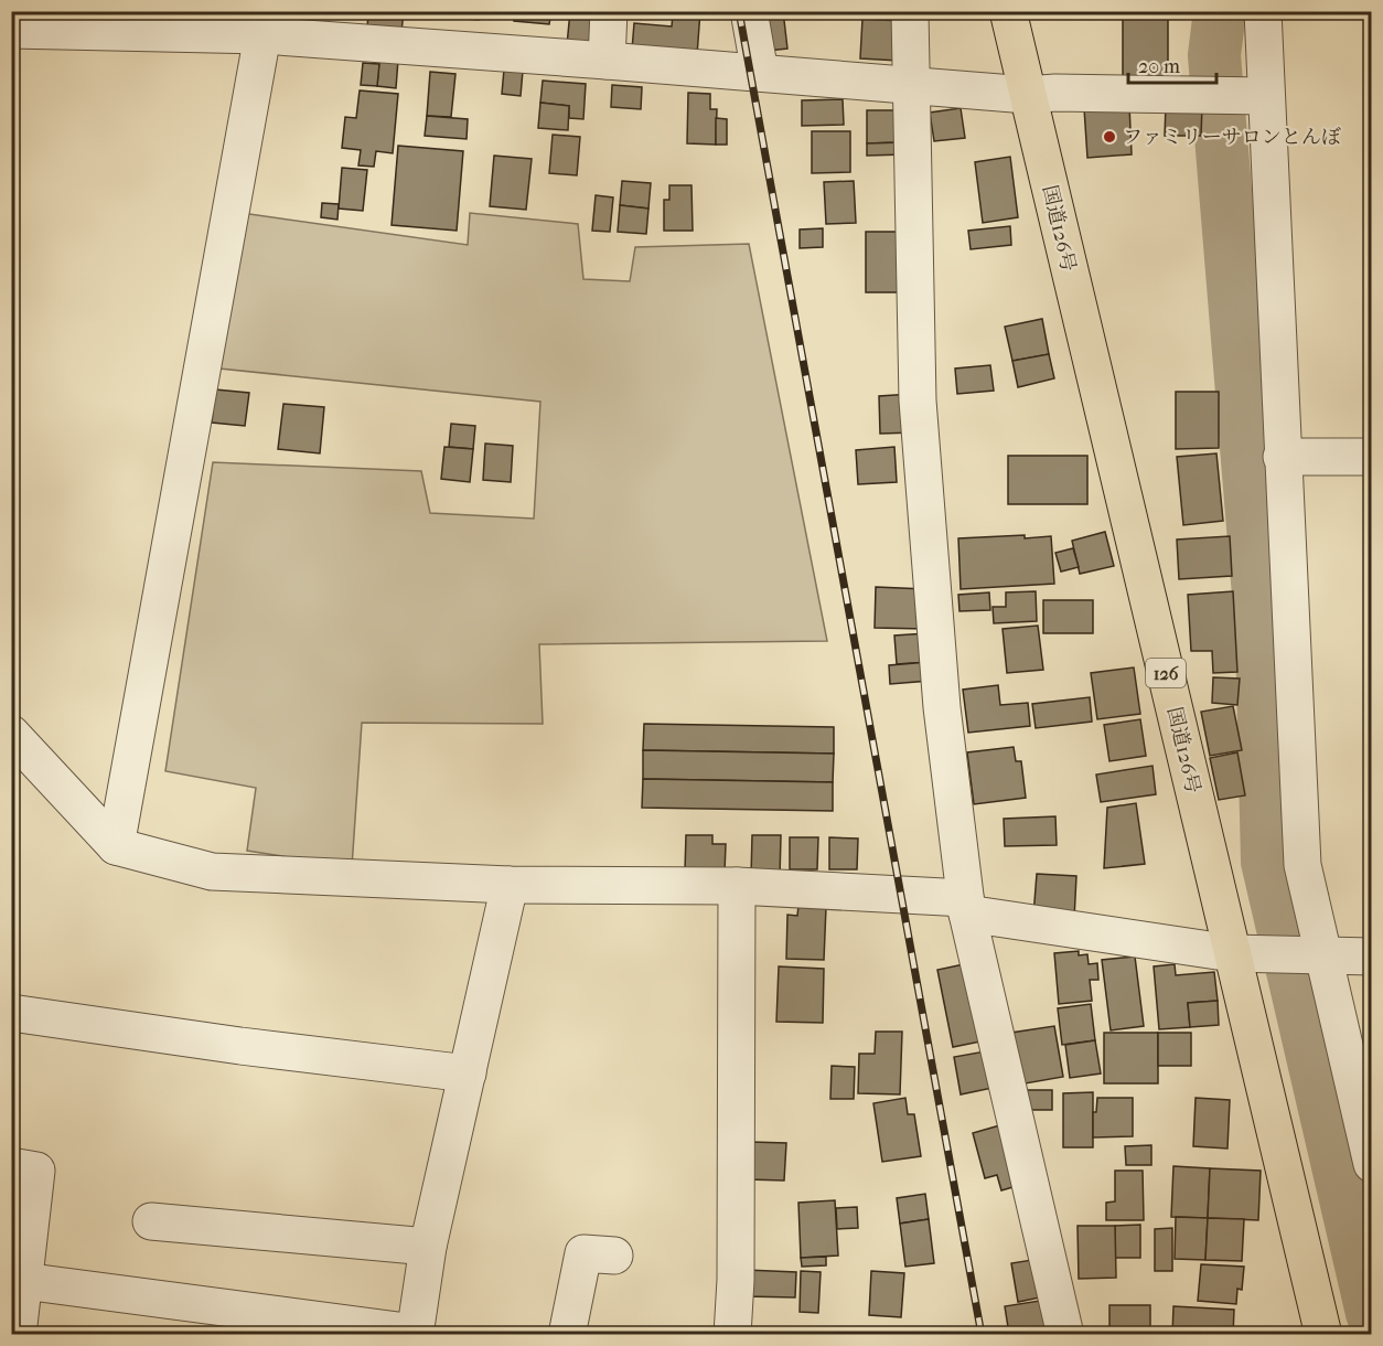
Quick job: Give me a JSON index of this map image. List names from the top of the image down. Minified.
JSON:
{"streets":{"highway":["国道126号","126"]},"places":["ファミリーサロンとんぼ"],"scale_bar":"20 m"}
